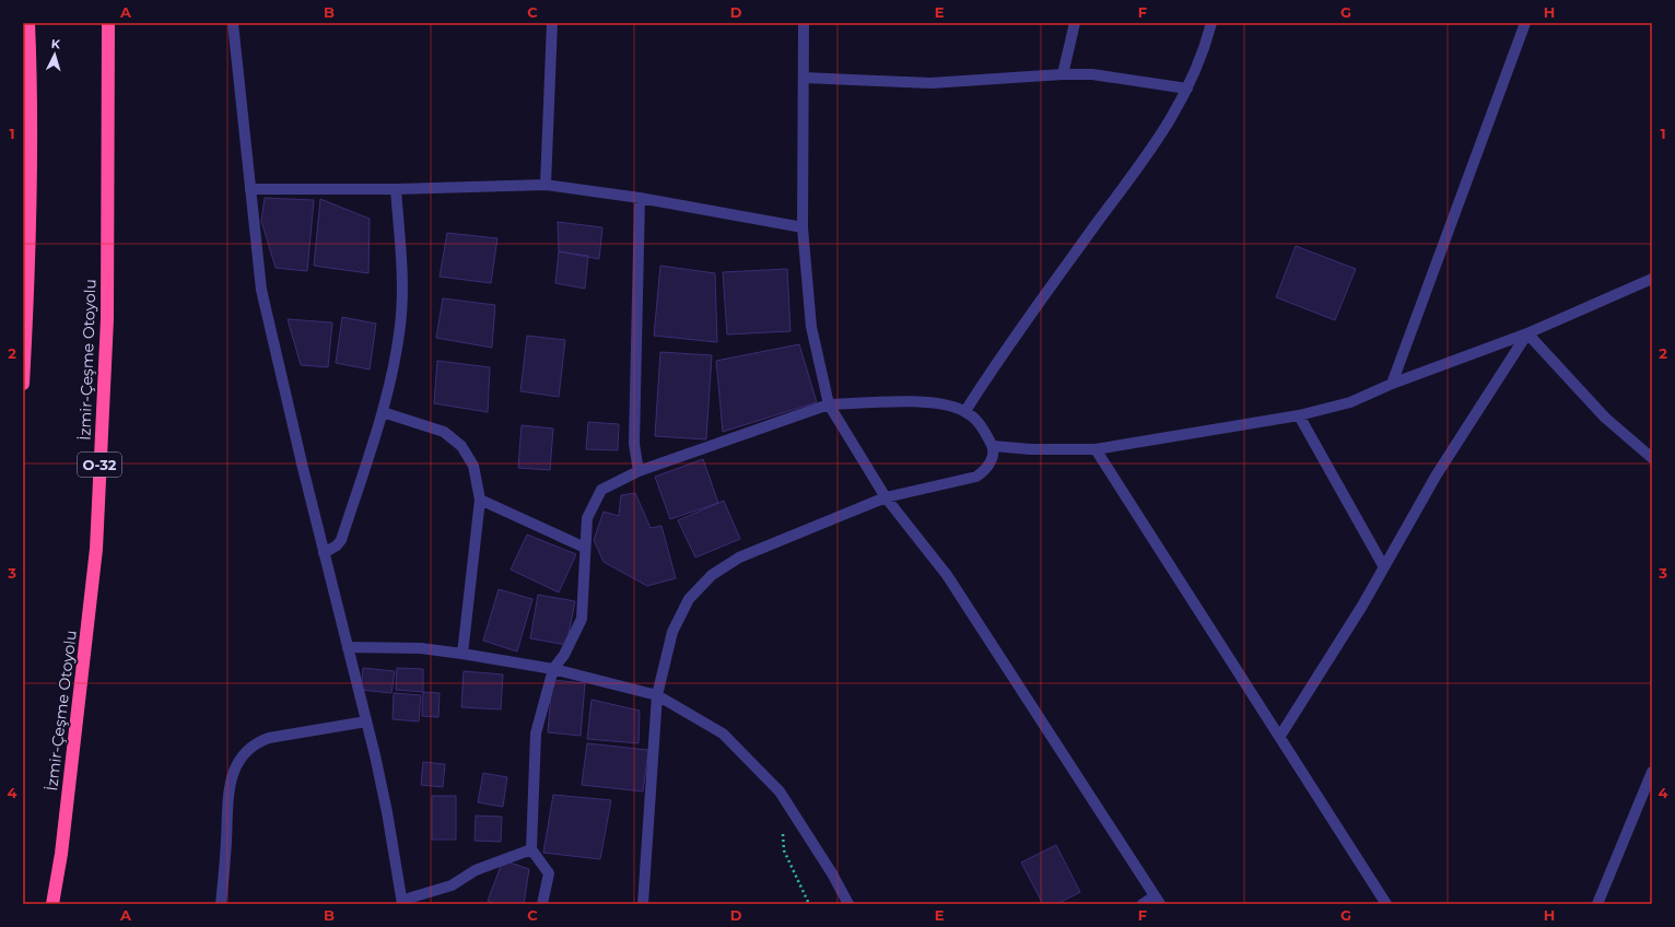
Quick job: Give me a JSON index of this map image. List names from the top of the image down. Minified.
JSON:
{"streets":{"highway":["İzmir-Çeşme Otoyolu","O-32"]},"north":"top","grid":{"columns":["A","B","C","D","E","F","G","H"],"rows":["1","2","3","4"]}}
